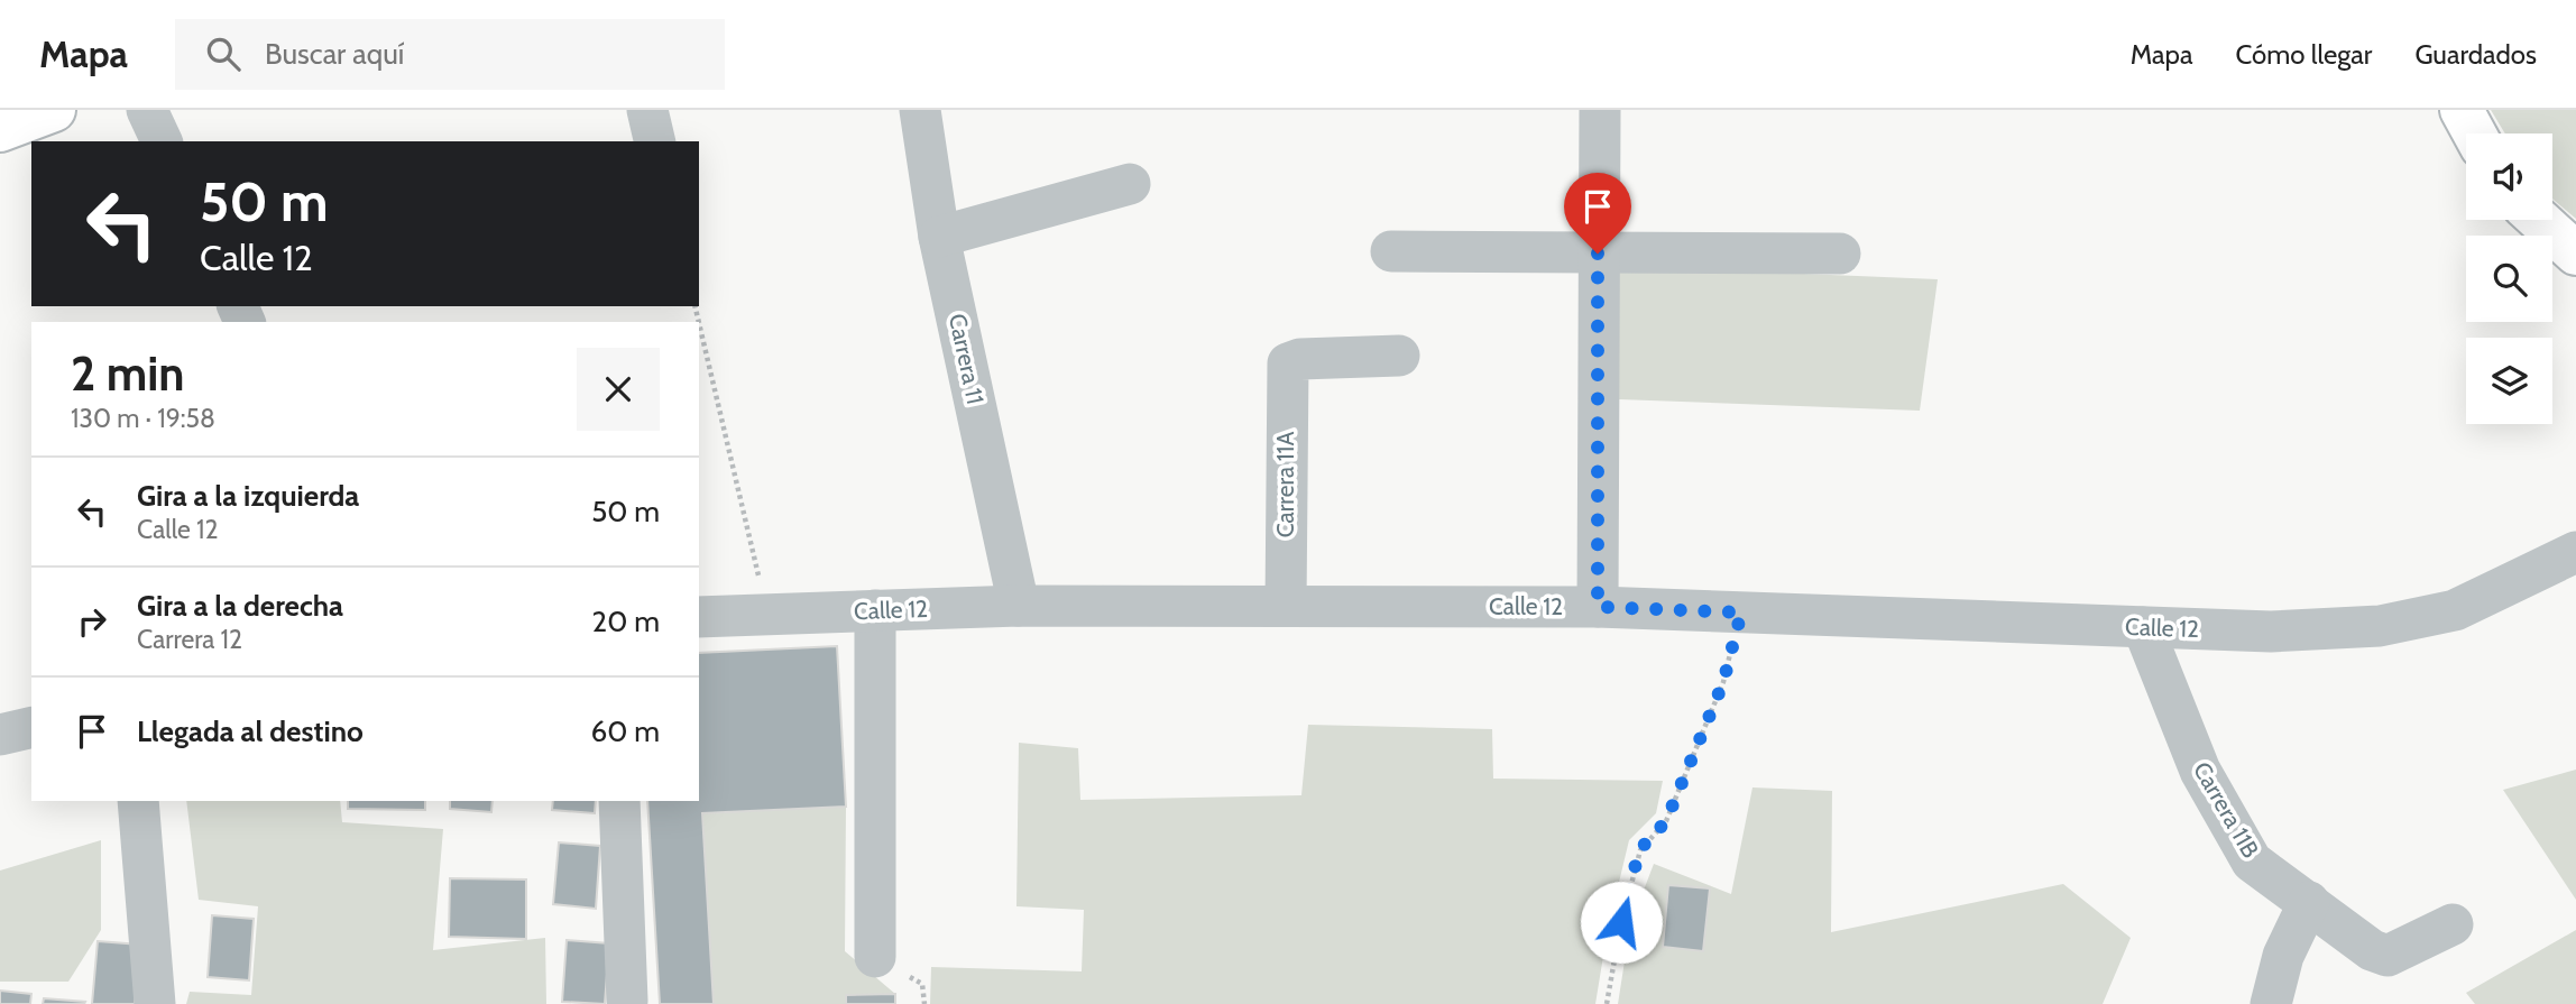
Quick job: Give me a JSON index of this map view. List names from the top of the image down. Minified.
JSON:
{"streets":{"street":["Carrera 11","Carrera 11A","Calle 12","Carrera 11B"]},"crossings":[["Carrera 11","Calle 12"],["Carrera 11A","Calle 12"],["Calle 12","Carrera 11B"]],"page":{"header":"Mapa","search":"Buscar aquí","nav":["Mapa","Cómo llegar","Guardados"],"turn":["50 m","Calle 12"],"heading":["2 min","130 m · 19:58"],"list":[{"name":"Gira a la izquierda","note":"Calle 12","value":"50 m"},{"name":"Gira a la derecha","note":"Carrera 12","value":"20 m"},{"name":"Llegada al destino","value":"60 m"}]}}
